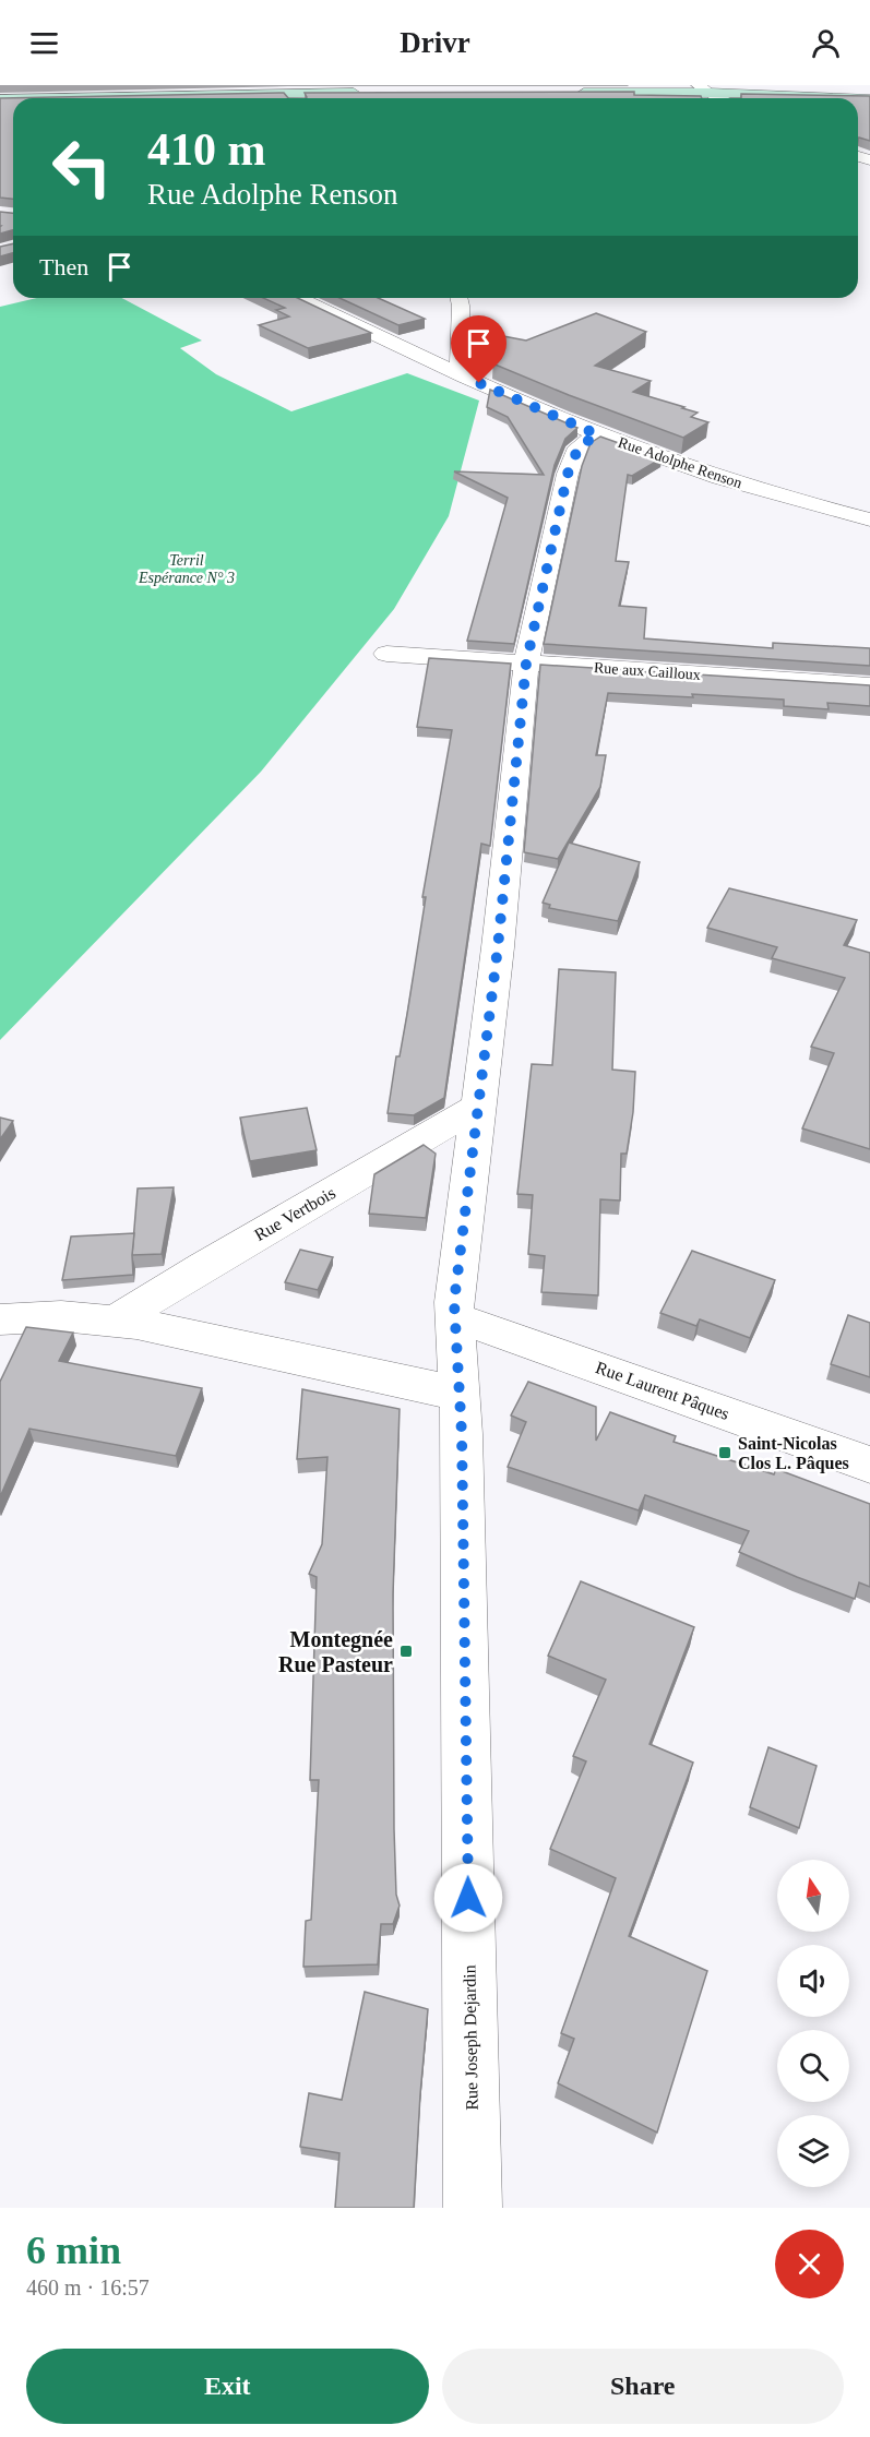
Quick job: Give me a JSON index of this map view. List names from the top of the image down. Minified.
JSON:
{"streets":{"street":["Rue Adolphe Renson","Rue aux Cailloux","Rue Vertbois","Rue Laurent Pâques","Rue Joseph Dejardin"]},"crossings":[["Rue Adolphe Renson","Rue Joseph Dejardin"],["Rue aux Cailloux","Rue Joseph Dejardin"],["Rue Vertbois","Rue Joseph Dejardin"],["Rue Laurent Pâques","Rue Joseph Dejardin"]],"parks":["Terril Espérance N° 3"],"places":{"transit":["Saint-Nicolas Clos L. Pâques","Montegnée Rue Pasteur"]},"north":"top","page":{"header":"Drivr","turn":["410 m","Rue Adolphe Renson"],"then":"Then","heading":["6 min","460 m · 16:57"],"buttons":["Exit","Share"]}}
